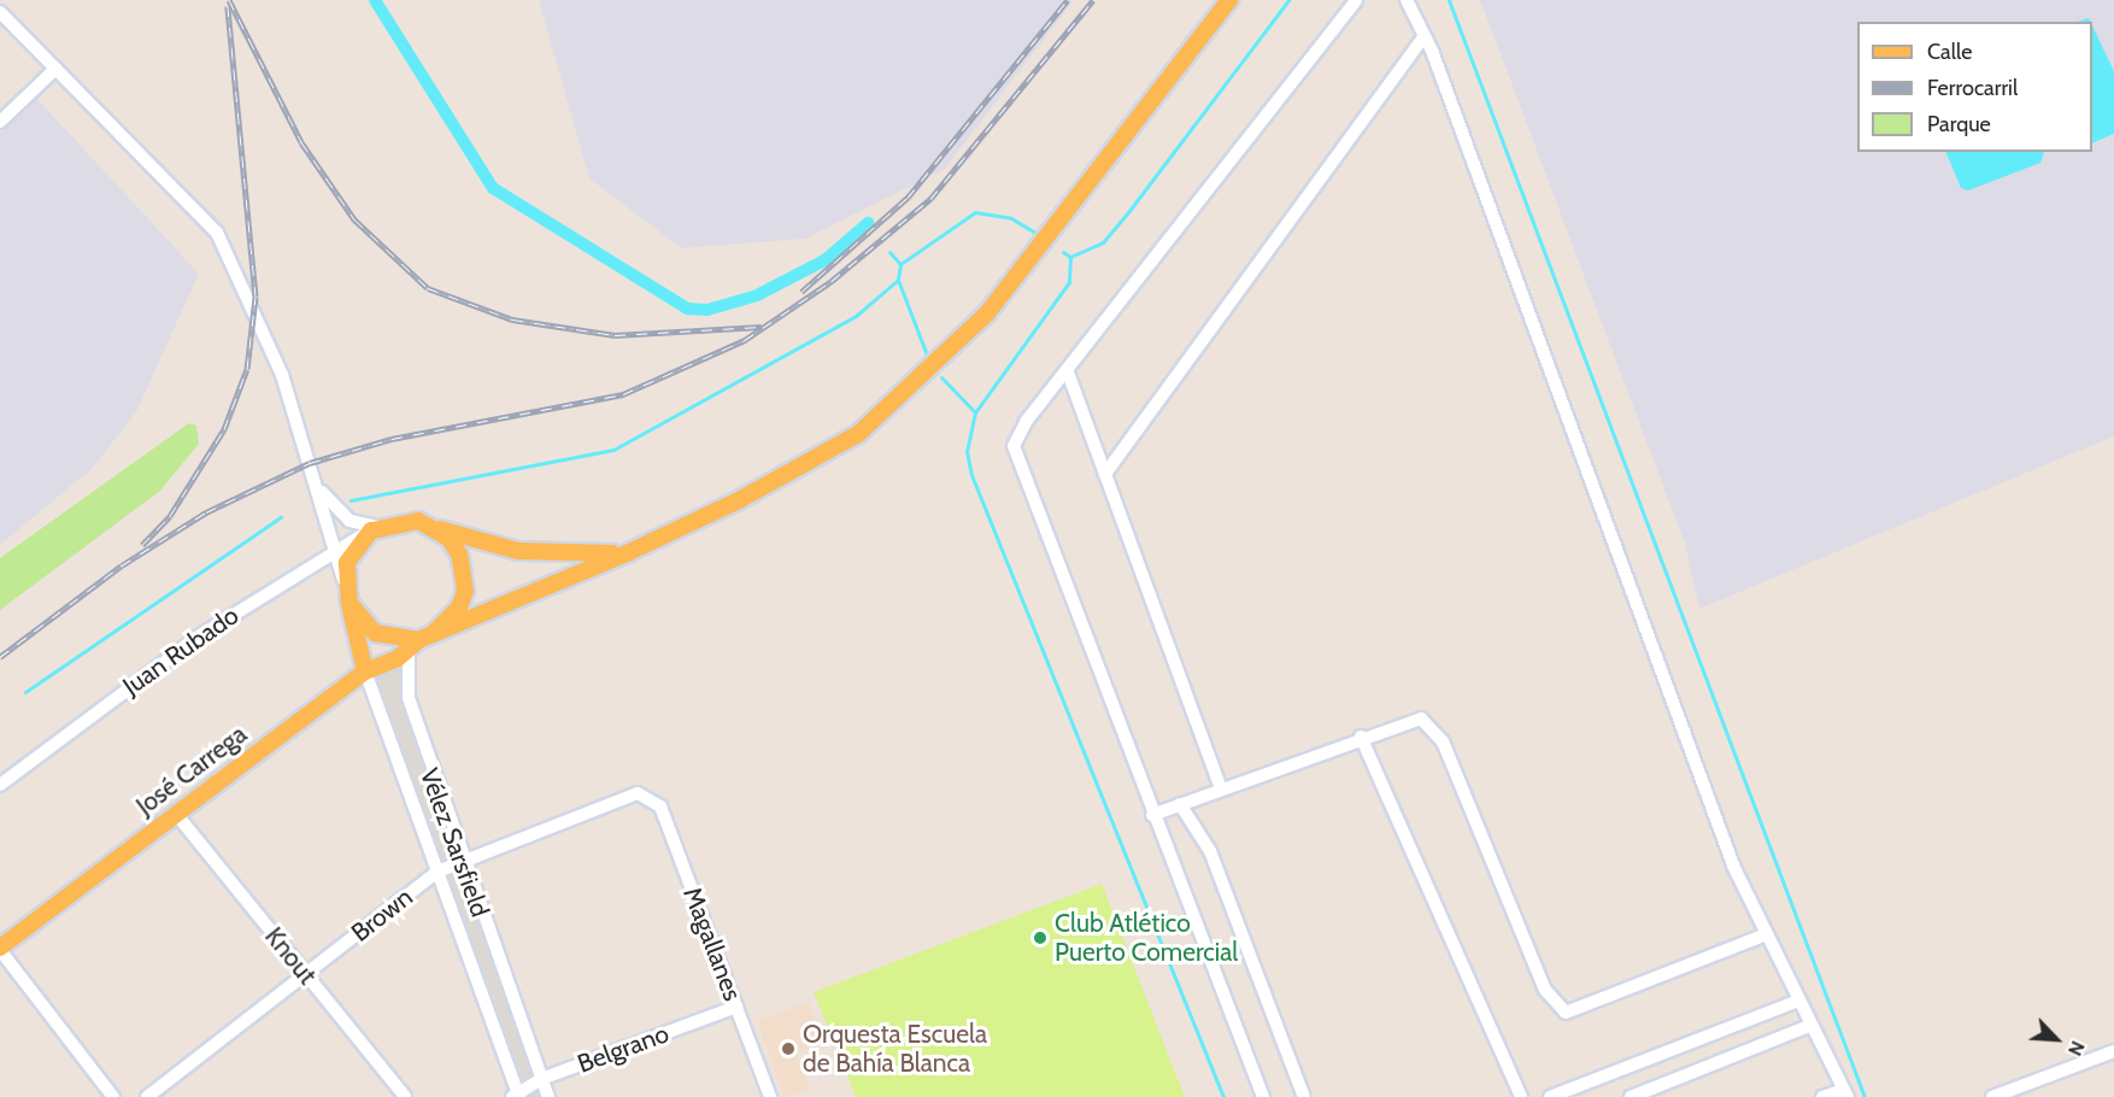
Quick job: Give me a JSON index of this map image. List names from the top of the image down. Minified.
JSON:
{"streets":{"main road":["José Carrega","Vélez Sarsfield"],"street":["Juan Rubado","Brown","Magallanes","Knout","Belgrano"]},"crossings":[["Juan Rubado","José Carrega"],["Juan Rubado","Vélez Sarsfield"],["José Carrega","Vélez Sarsfield"],["José Carrega","Knout"],["Vélez Sarsfield","Brown"],["Vélez Sarsfield","Belgrano"],["Brown","Magallanes"],["Brown","Knout"],["Magallanes","Belgrano"]],"places":["Club Atlético Puerto Comercial","Orquesta Escuela de Bahía Blanca"],"legend":["Calle","Ferrocarril","Parque"],"north":"bottom right"}
